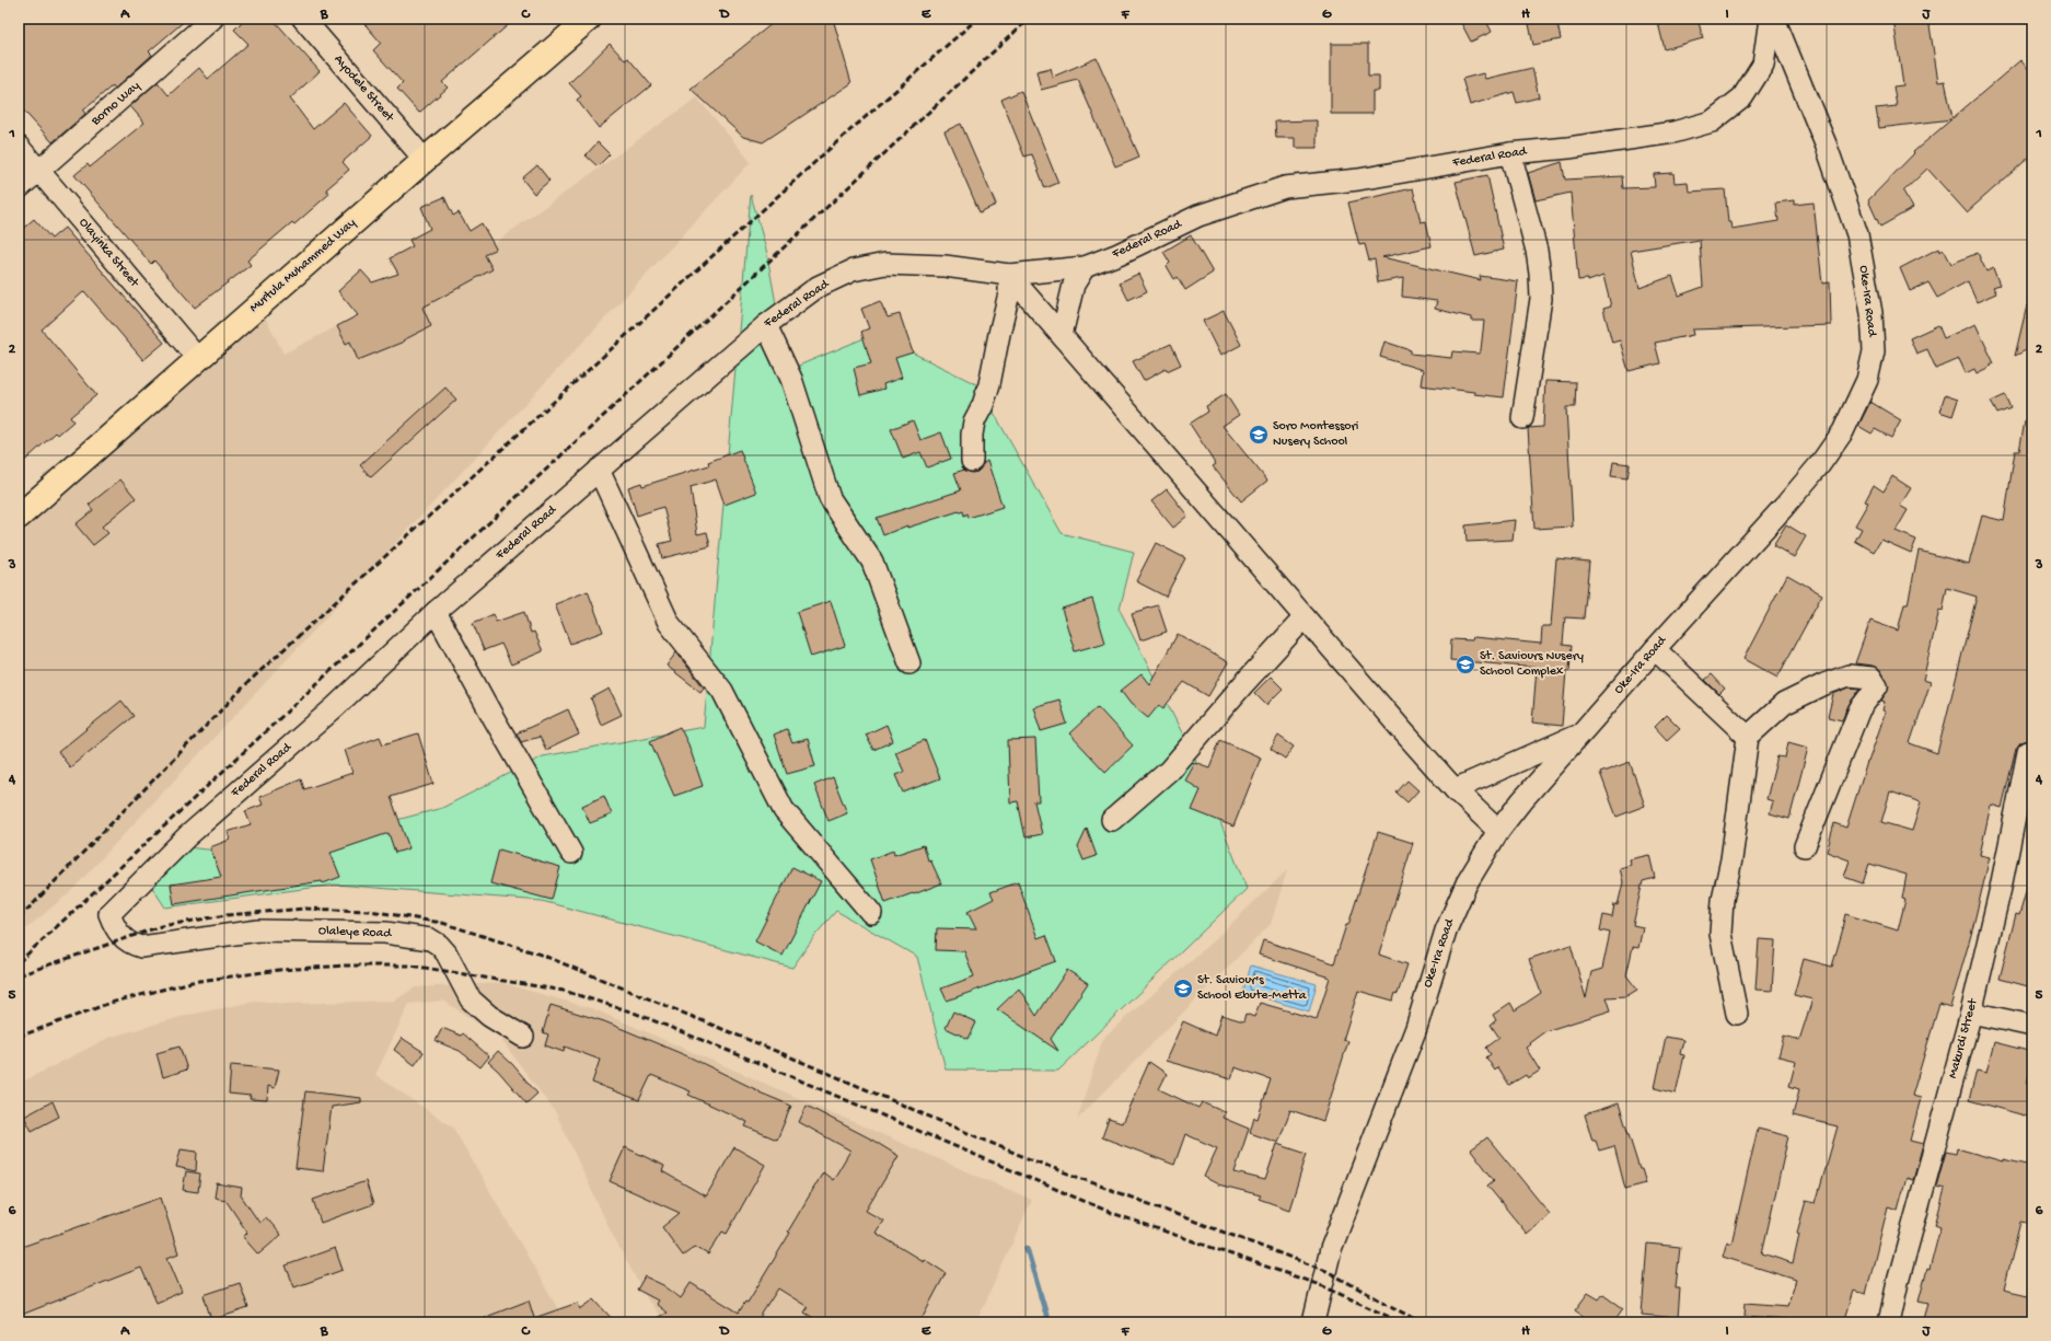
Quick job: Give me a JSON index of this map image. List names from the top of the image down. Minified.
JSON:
{"streets":{"main road":["Murtula Muhammed Way"],"street":["Ayodele Street","Borno Way","Federal Road","Olayinka Street","Oke-Ira Road","Olaleye Road","Makurdi Street"]},"crossings":[["Ayodele Street","Murtula Muhammed Way"],["Borno Way","Olayinka Street"],["Federal Road","Olaleye Road"],["Olayinka Street","Murtula Muhammed Way"]],"places":{"school or university":["Soro Montessori Nusery School","St. Saviours Nusery School Complex","St. Saviour's School Ebute-Metta"]},"grid":{"columns":["A","B","C","D","E","F","G","H","I","J"],"rows":["1","2","3","4","5","6"]}}
